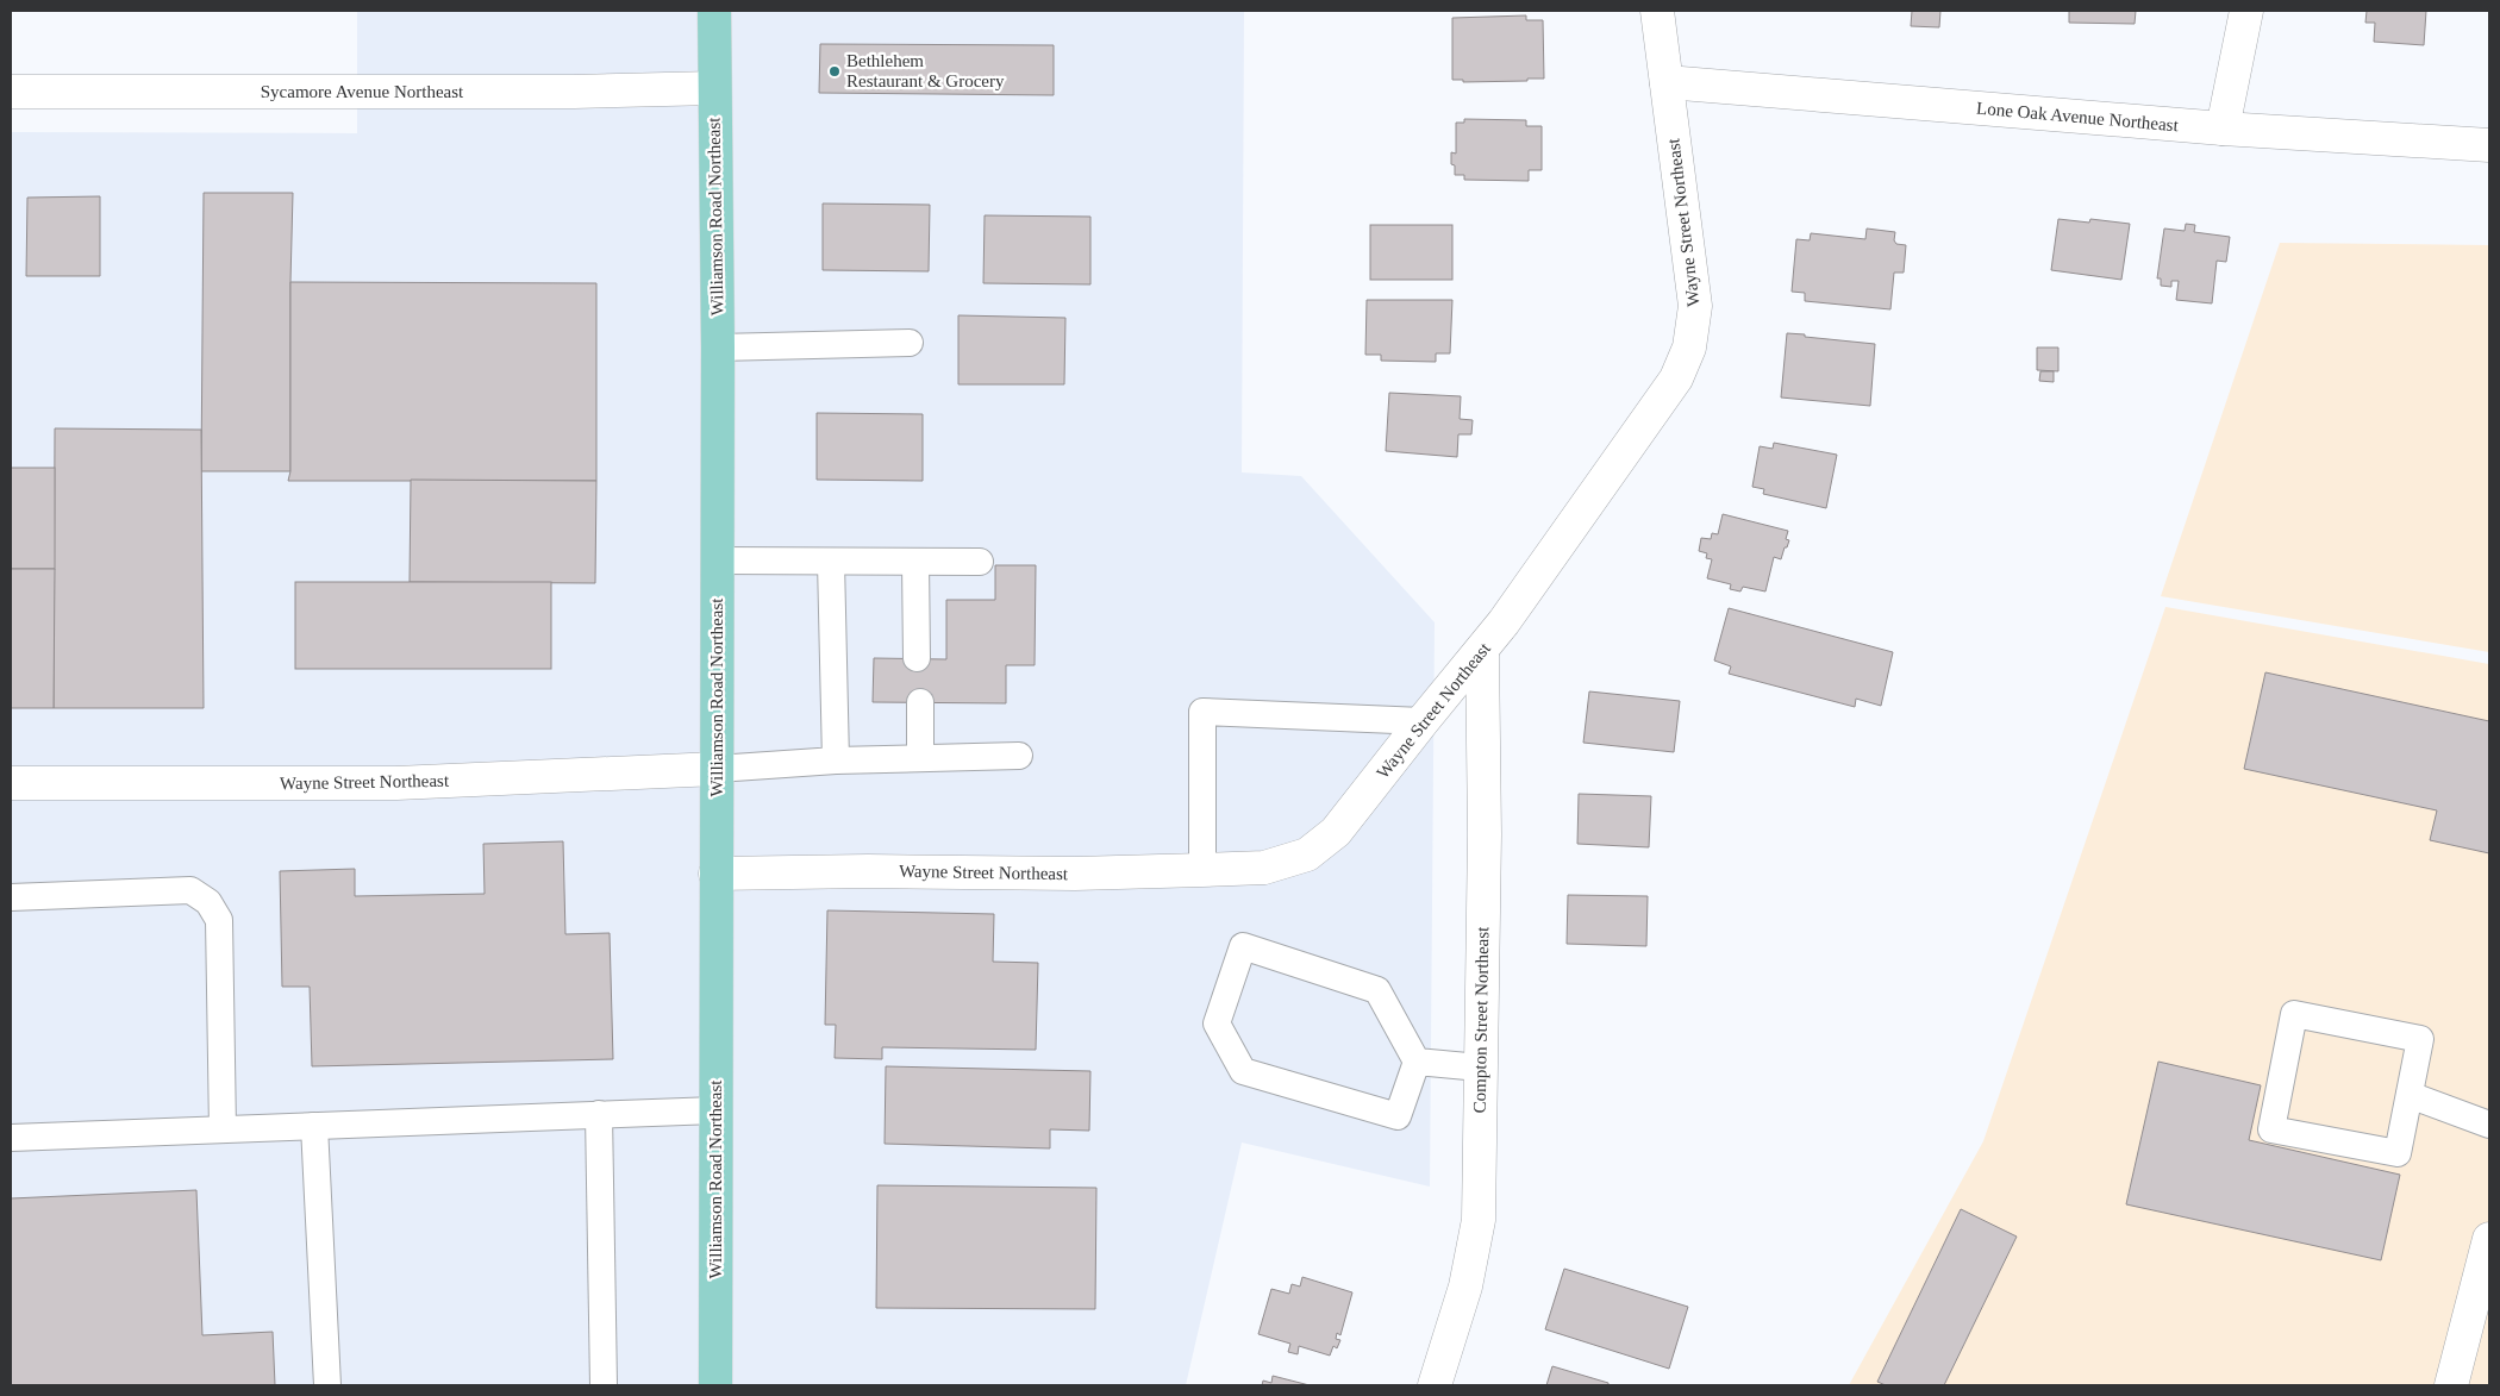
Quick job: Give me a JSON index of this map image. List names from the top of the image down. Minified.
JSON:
{"streets":{"main road":["Williamson Road Northeast"],"street":["Sycamore Avenue Northeast","Lone Oak Avenue Northeast","Wayne Street Northeast","Compton Street Northeast"]},"crossings":[["Sycamore Avenue Northeast","Williamson Road Northeast"],["Lone Oak Avenue Northeast","Wayne Street Northeast"],["Williamson Road Northeast","Wayne Street Northeast"],["Wayne Street Northeast","Compton Street Northeast"]],"places":["Bethlehem Restaurant & Grocery"]}
